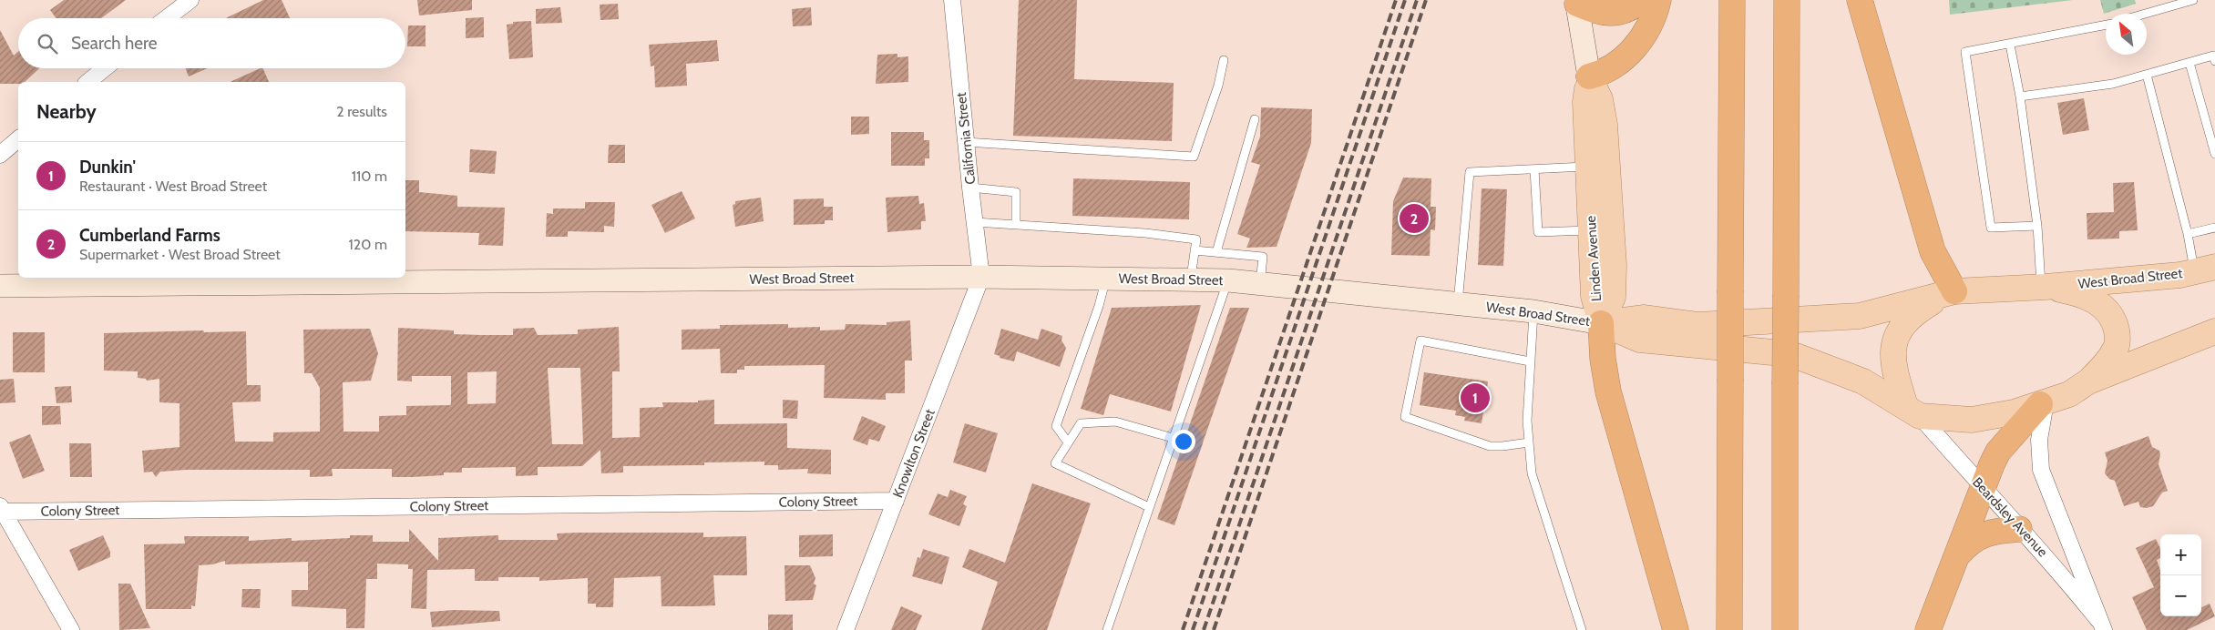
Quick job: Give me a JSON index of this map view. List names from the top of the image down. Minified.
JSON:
{"streets":{"main road":["Linden Avenue","West Broad Street"],"street":["California Street","Knowlton Street","Colony Street","Beardsley Avenue"]},"crossings":[["California Street","West Broad Street"],["California Street","Knowlton Street"],["Linden Avenue","West Broad Street"],["West Broad Street","Knowlton Street"],["West Broad Street","Beardsley Avenue"],["Knowlton Street","Colony Street"]],"north":"top left","page":{"search":"Search here","heading":["Nearby","2 results"],"list":[{"mark":"1","name":"Dunkin'","note":"Restaurant · West Broad Street","value":"110 m"},{"mark":"2","name":"Cumberland Farms","note":"Supermarket · West Broad Street","value":"120 m"}],"pins":["2","1"],"map_buttons":["+","−"]}}
